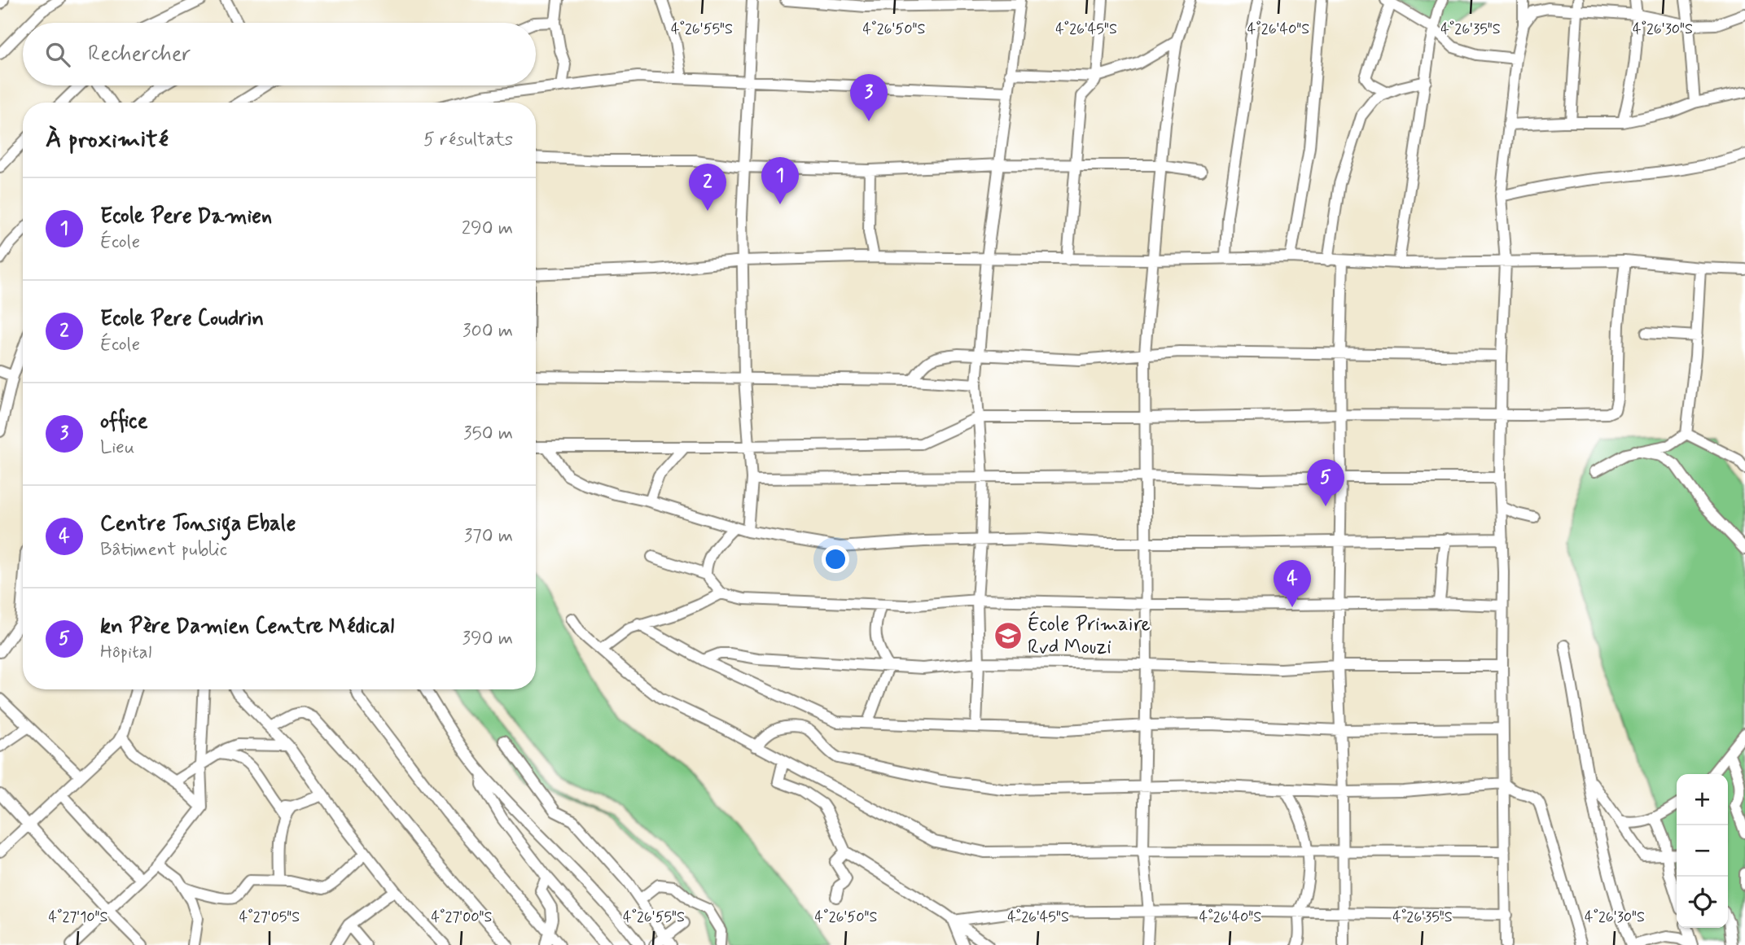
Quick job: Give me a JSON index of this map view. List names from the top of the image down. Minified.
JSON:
{"places":{"school or university":["École Primaire Rvd Mouzi"]},"page":{"search":"Rechercher","pins":["3","1","2","5","4"],"heading":["À proximité","5 résultats"],"list":[{"mark":"1","name":"Ecole Pere Damien","note":"École","value":"290 m"},{"mark":"2","name":"Ecole Pere Coudrin","note":"École","value":"300 m"},{"mark":"3","name":"office","note":"Lieu","value":"350 m"},{"mark":"4","name":"Centre Tonsiga Ebale","note":"Bâtiment public","value":"370 m"},{"mark":"5","name":"kn Père Damien Centre Médical","note":"Hôpital","value":"390 m"}],"map_buttons":["+","−"]},"coordinates":["4°26'55\"S","4°26'50\"S","4°26'45\"S","4°26'40\"S","4°26'35\"S","4°26'30\"S","4°27'10\"S","4°27'05\"S","4°27'00\"S"]}
